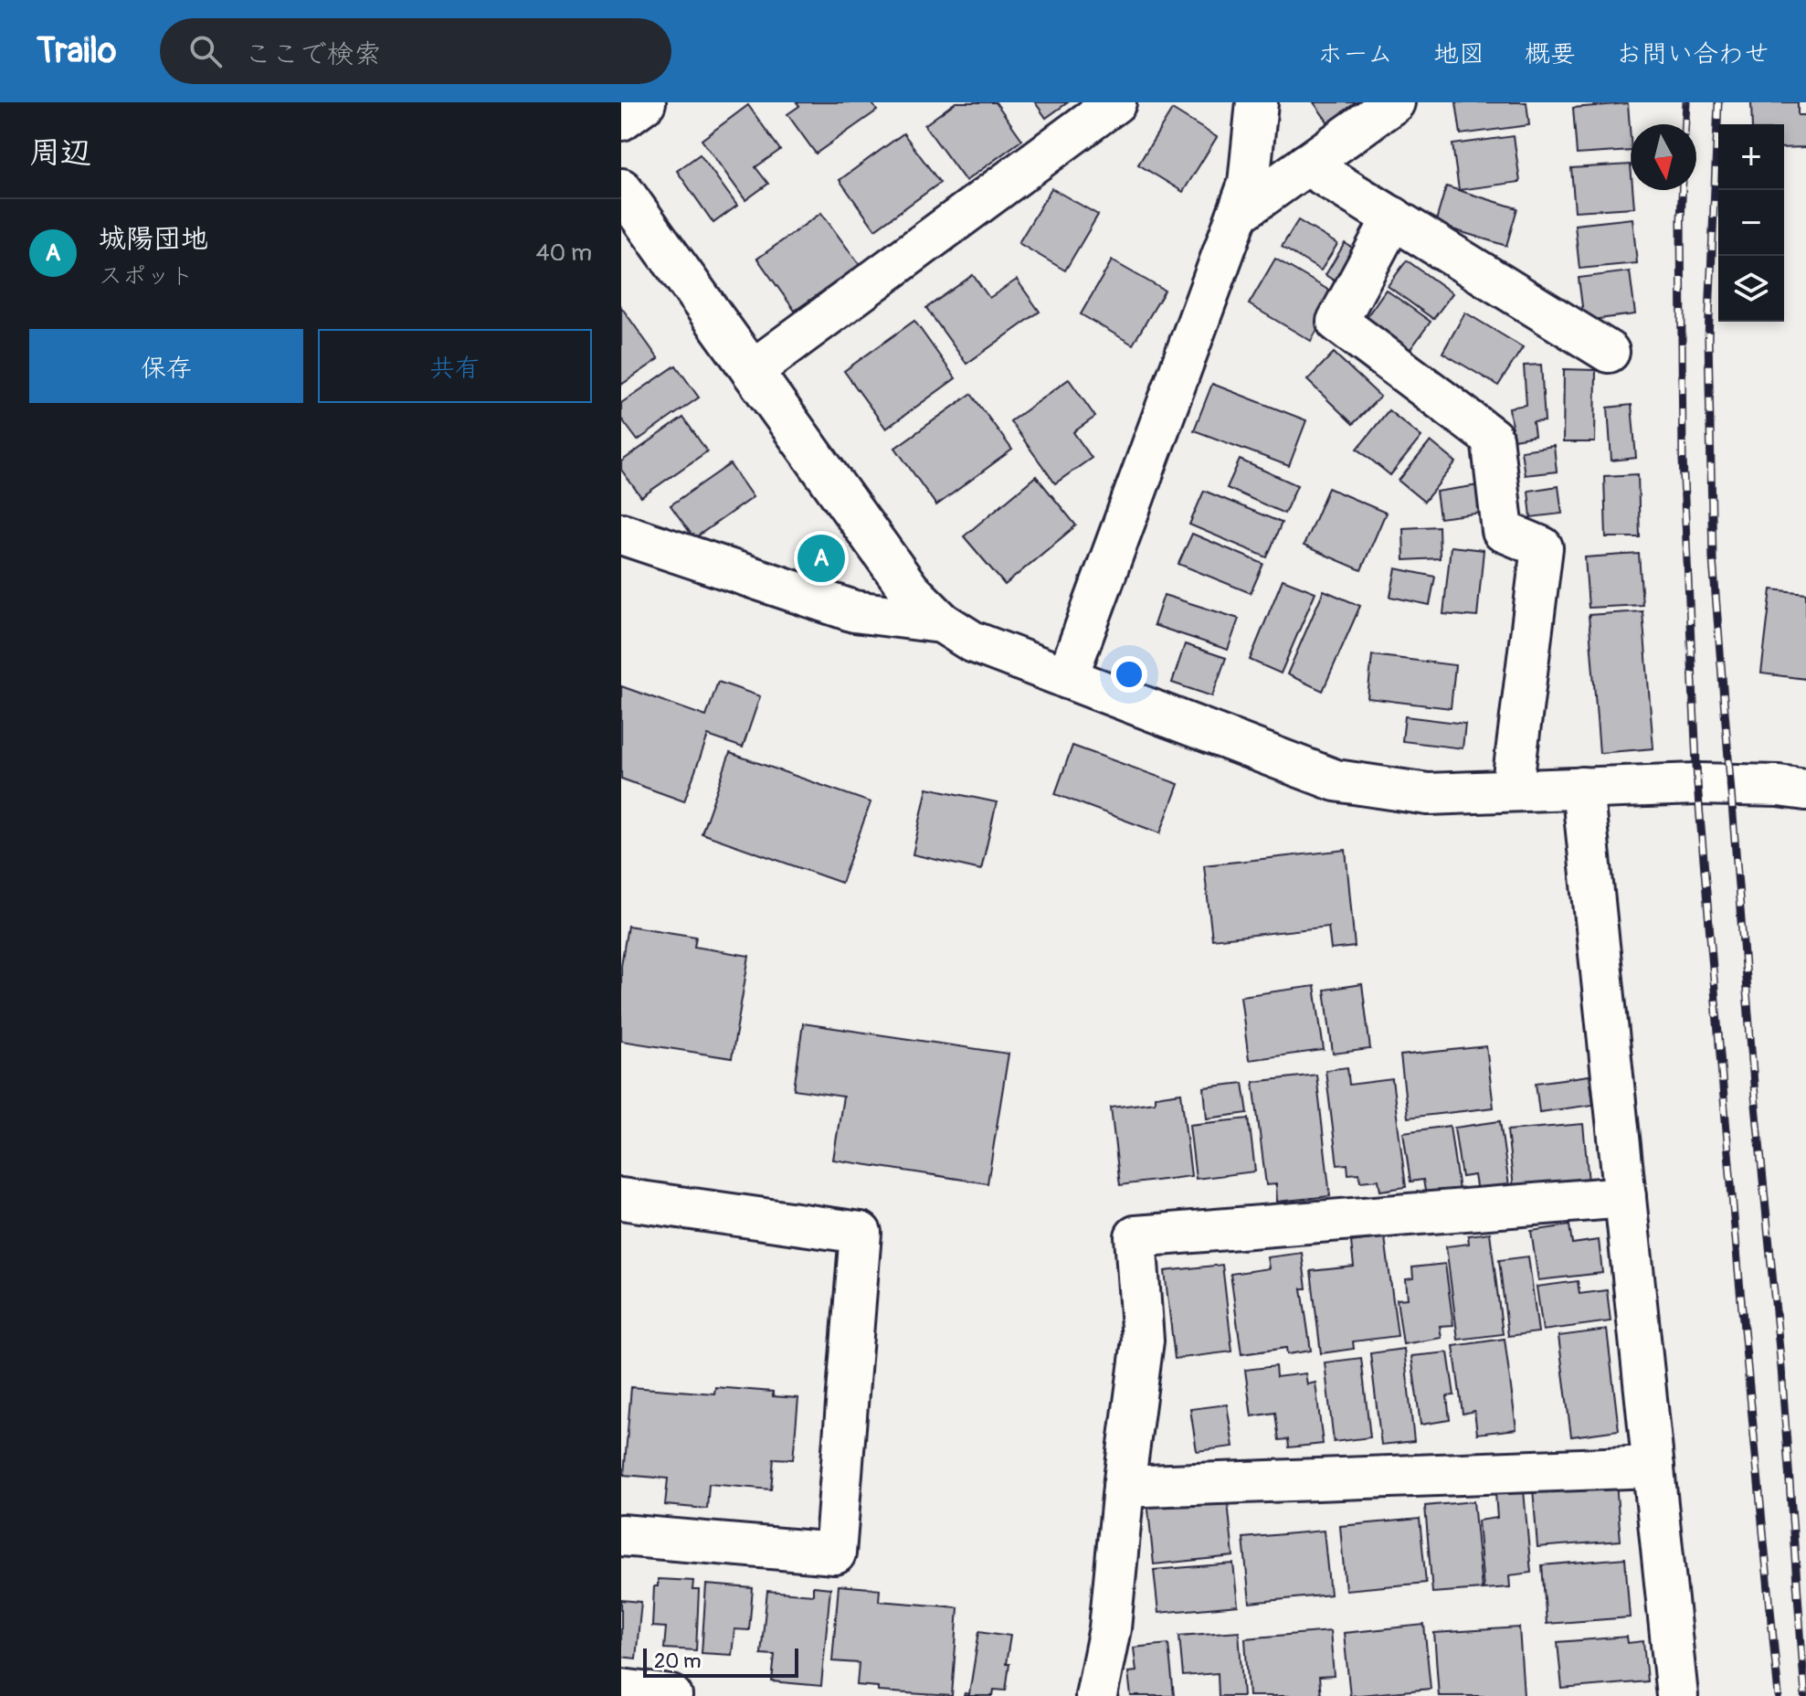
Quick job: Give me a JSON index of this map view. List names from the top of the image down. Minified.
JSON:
{"scale_bar":"20 m","north":"bottom","page":{"header":"Trailo","search":"ここで検索","nav":["ホーム","地図","概要","お問い合わせ"],"heading":"周辺","map_buttons":["+","−"],"list":[{"mark":"A","name":"城陽団地","note":"スポット","value":"40 m"}],"buttons":["保存","共有"],"pins":"A","scale":"20 m"}}
